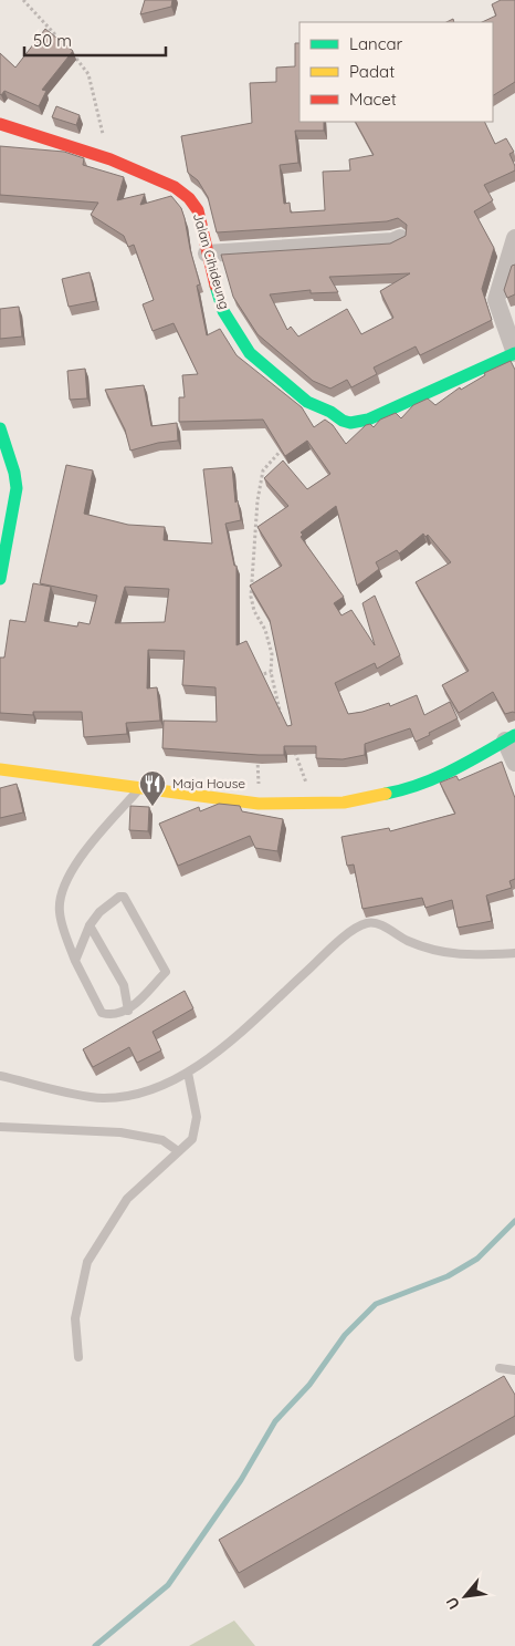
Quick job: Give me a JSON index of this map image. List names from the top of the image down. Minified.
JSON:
{"streets":{"street":["Jalan Cihideung"]},"places":{"restaurant":["Maja House"]},"legend":["Lancar","Padat","Macet"],"scale_bar":"50 m","north":"bottom left"}
